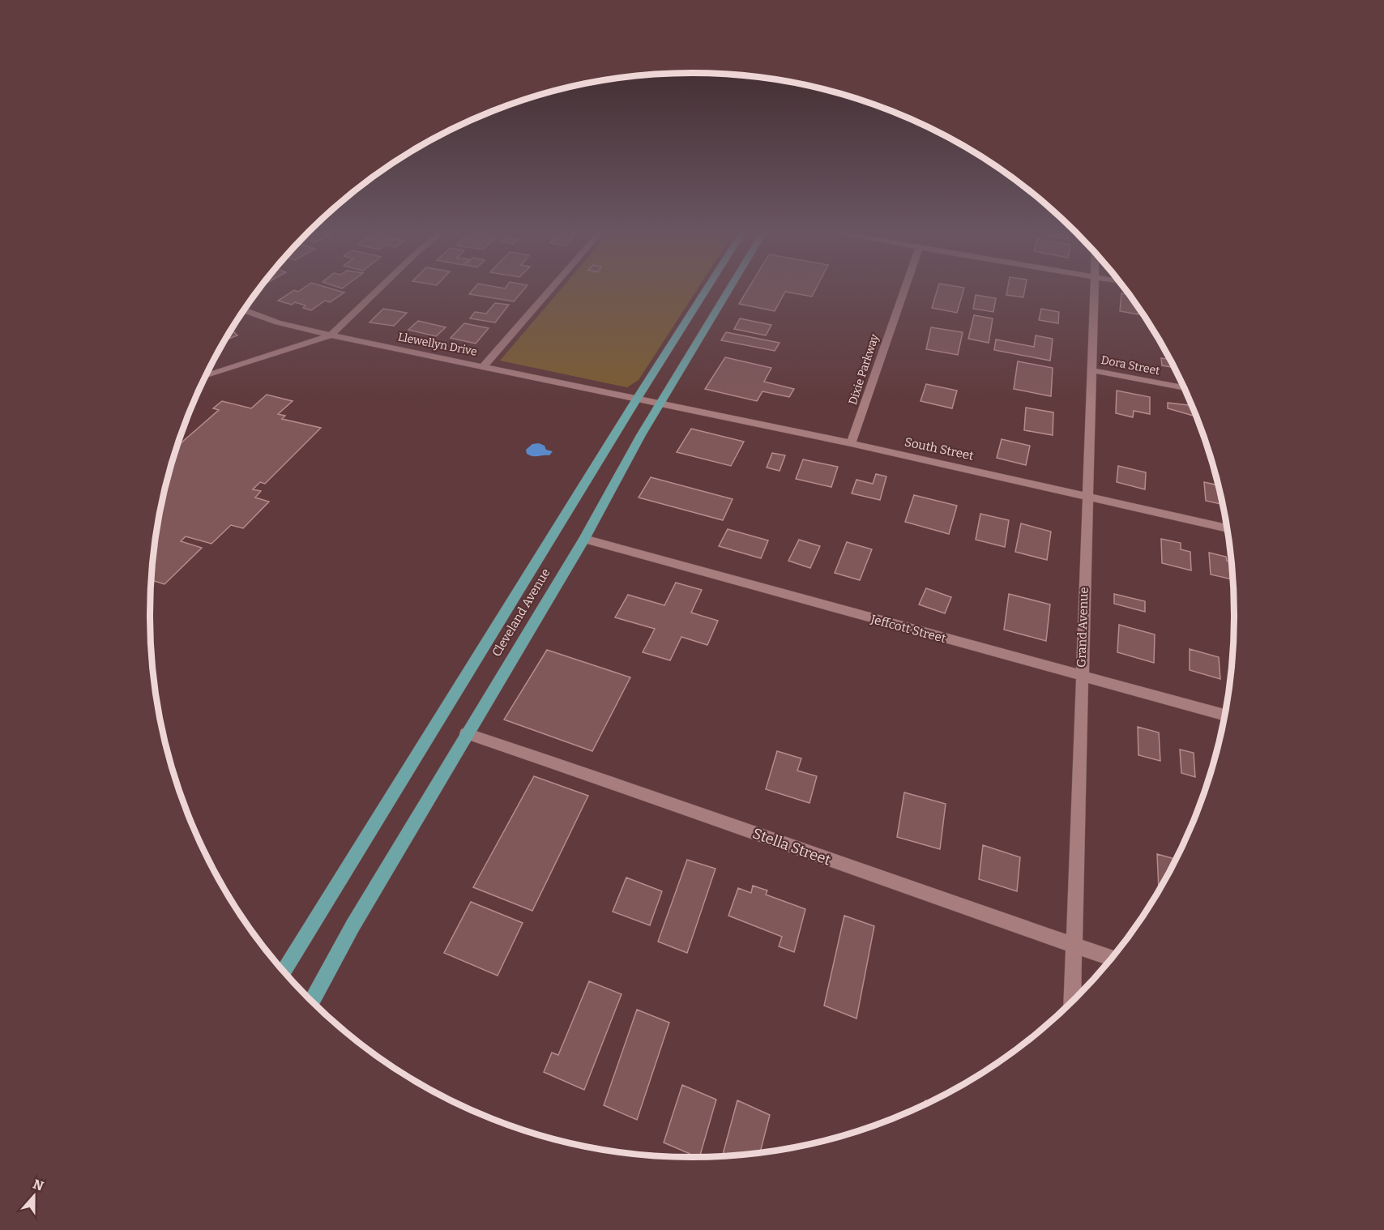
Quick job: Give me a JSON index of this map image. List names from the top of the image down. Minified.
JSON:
{"streets":{"main road":["Cleveland Avenue"],"street":["Llewellyn Drive","Dora Street","Dixie Parkway","South Street","Grand Avenue","Jeffcott Street","Stella Street"]},"crossings":[["Llewellyn Drive","South Street"],["Llewellyn Drive","Cleveland Avenue"],["Dora Street","Grand Avenue"],["Dixie Parkway","South Street"],["South Street","Cleveland Avenue"],["South Street","Grand Avenue"],["Cleveland Avenue","Jeffcott Street"],["Cleveland Avenue","Stella Street"],["Grand Avenue","Jeffcott Street"],["Grand Avenue","Stella Street"]],"north":"top"}
